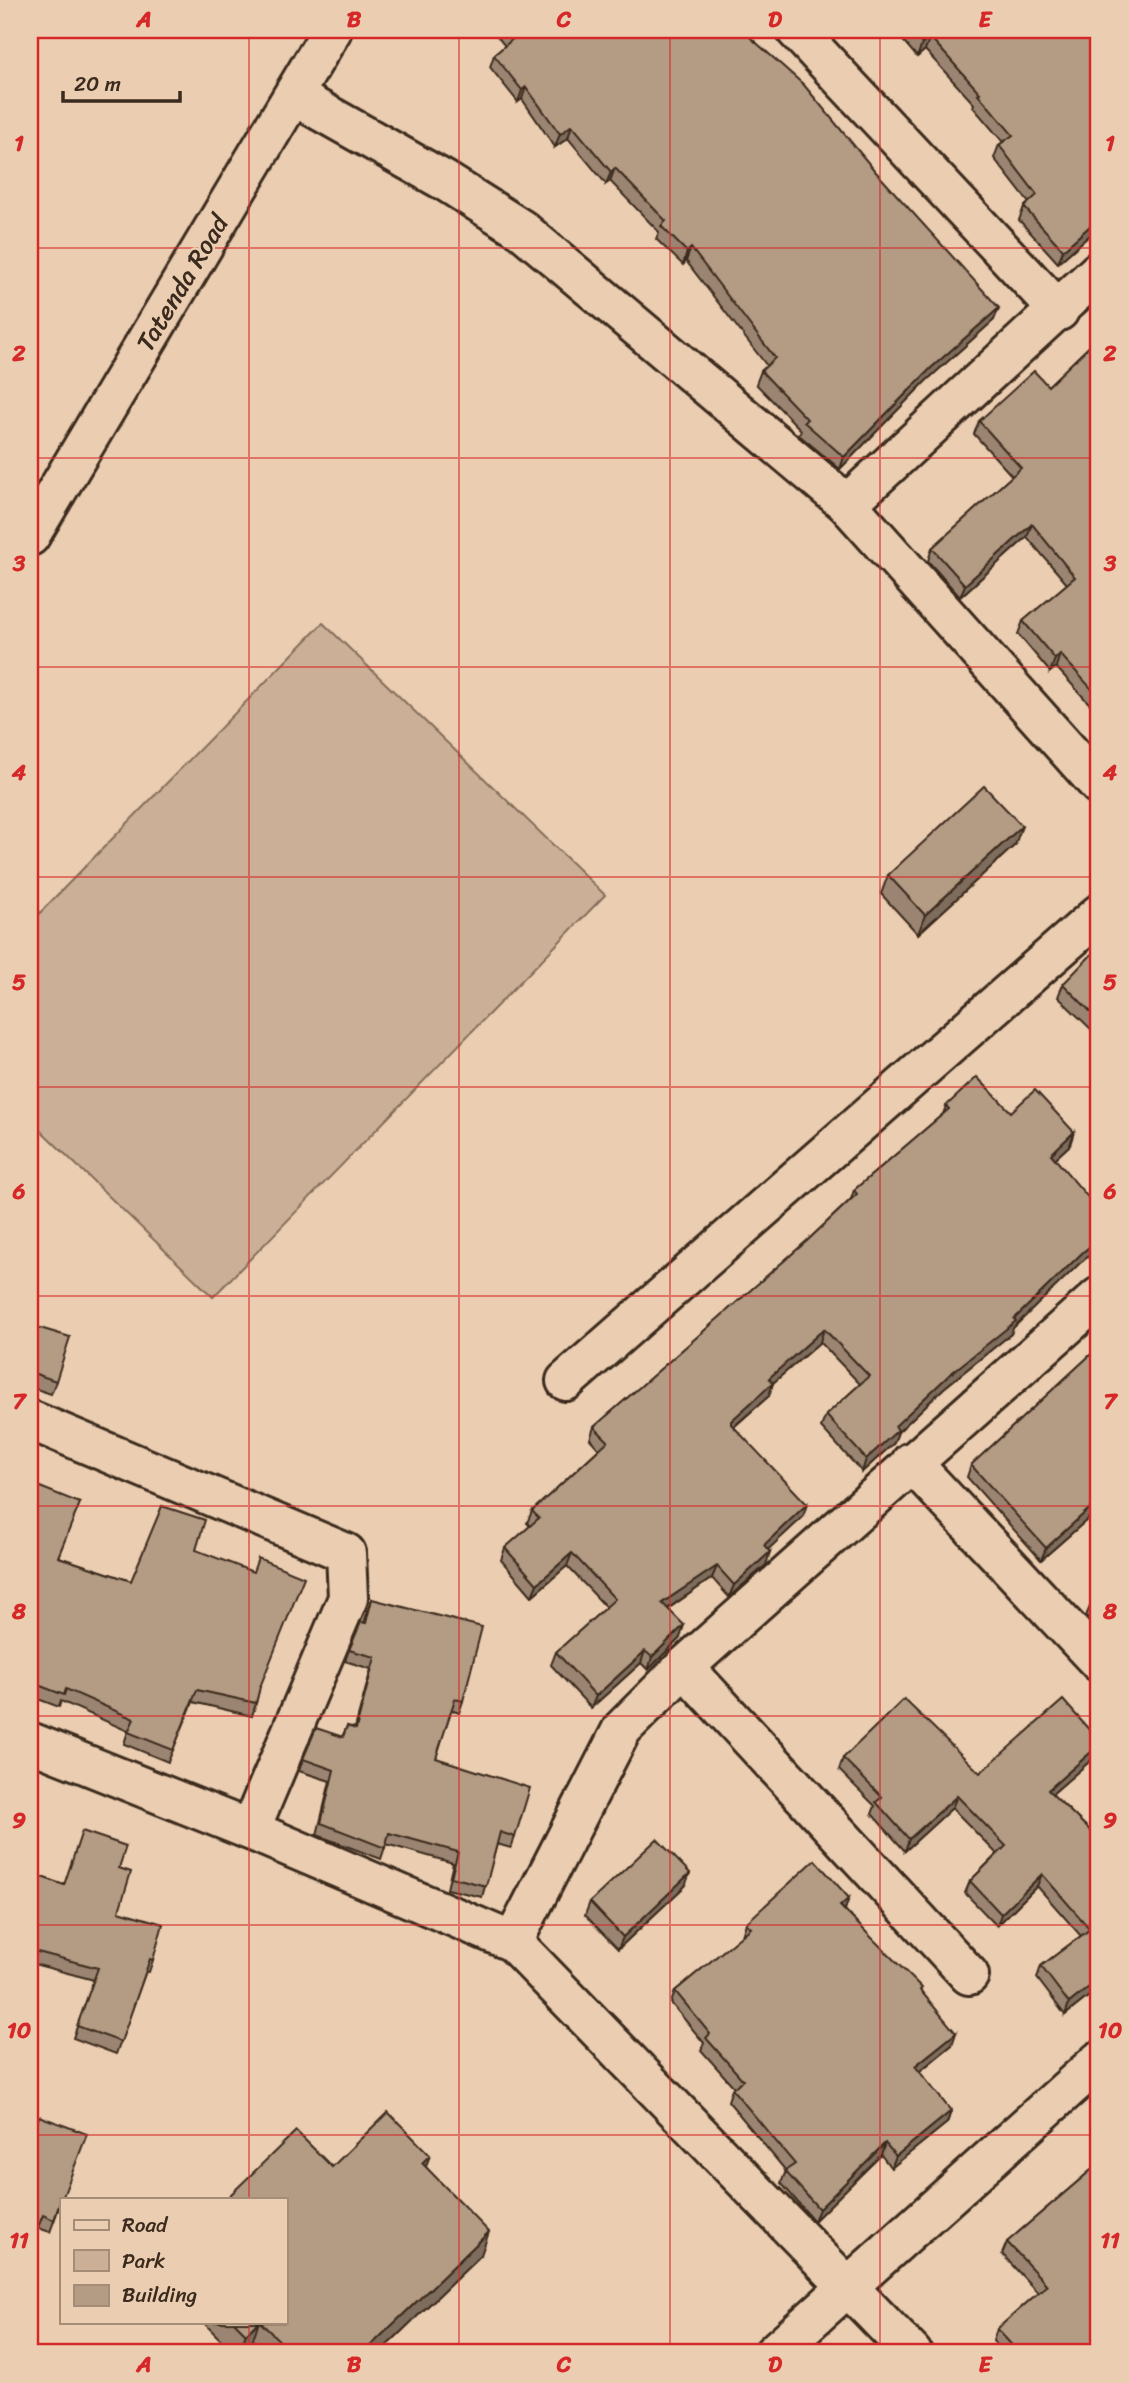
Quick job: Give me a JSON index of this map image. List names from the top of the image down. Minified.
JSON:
{"streets":{"street":["Tatenda Road"]},"legend":["Road","Park","Building"],"scale_bar":"20 m","grid":{"columns":["A","B","C","D","E"],"rows":["1","2","3","4","5","6","7","8","9","10","11"]}}
